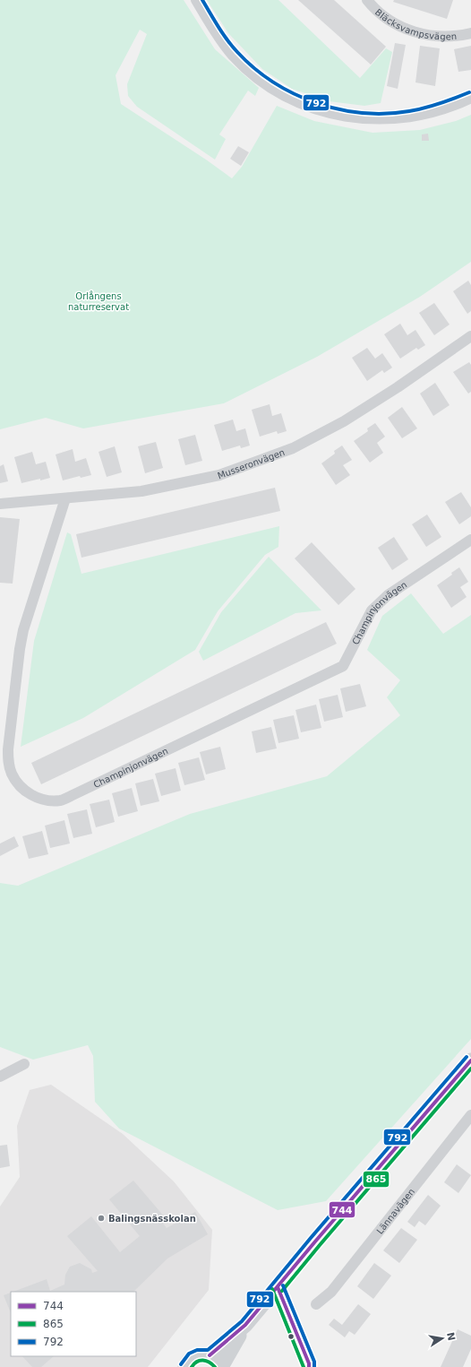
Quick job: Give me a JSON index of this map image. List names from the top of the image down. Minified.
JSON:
{"streets":{"street":["Bläcksvampsvägen","Musseronvägen","Champinjonvägen","Lännavägen"]},"crossings":[["Musseronvägen","Champinjonvägen"]],"parks":["Orlångens naturreservat"],"places":["Balingsnässkolan"],"lines":["transit line 792","transit line 744","transit line 865"],"legend":["744","865","792"],"north":"right"}
